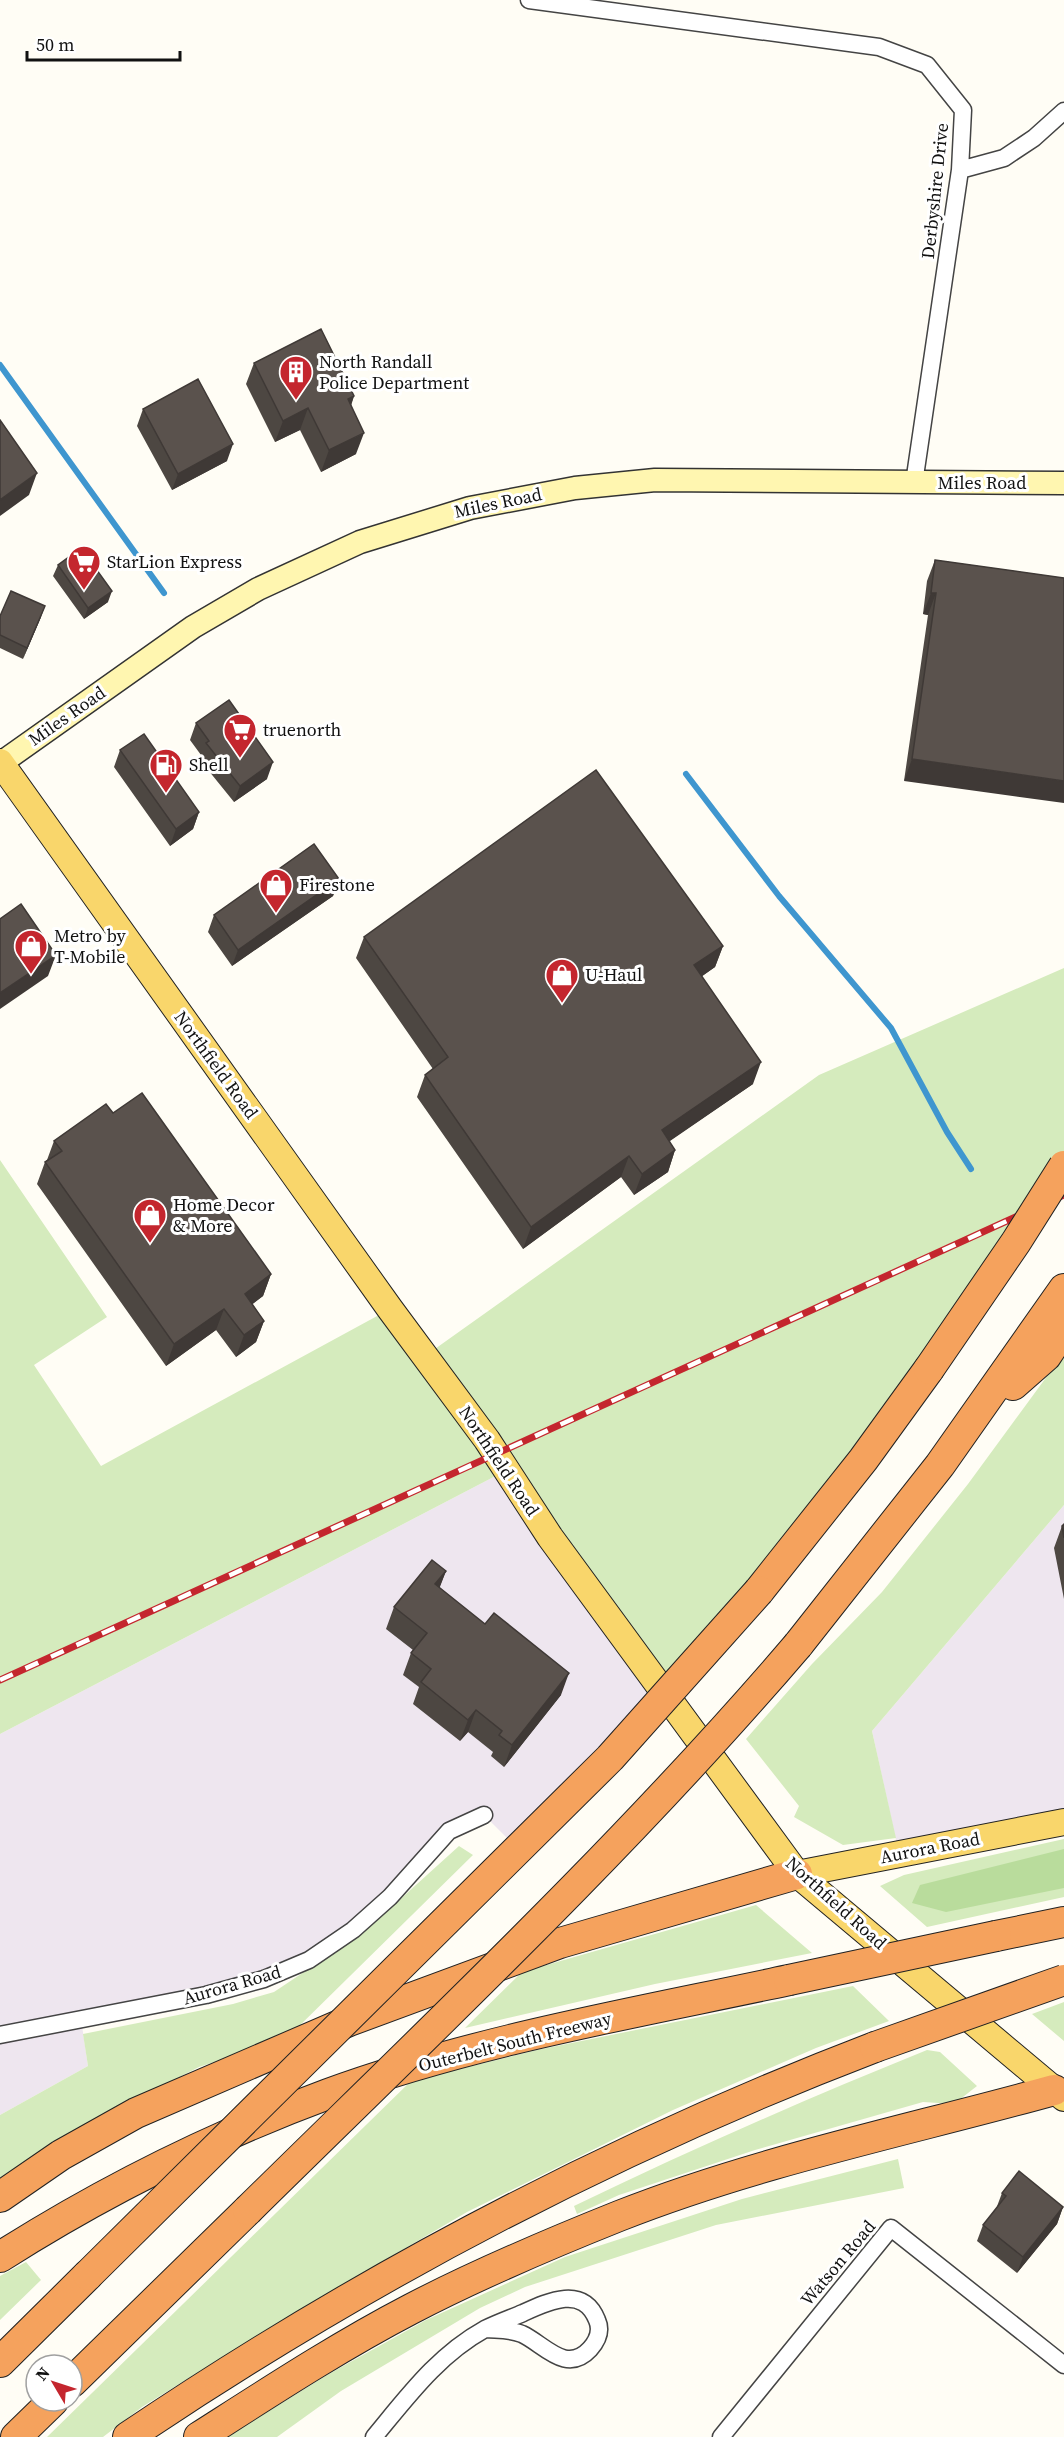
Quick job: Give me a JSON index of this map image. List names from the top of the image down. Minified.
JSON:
{"streets":{"highway":["Outerbelt South Freeway"],"main road":["Miles Road","Northfield Road","Aurora Road"],"street":["Derbyshire Drive","Watson Road"]},"crossings":[["Derbyshire Drive","Miles Road"],["Miles Road","Northfield Road"],["Northfield Road","Aurora Road"]],"places":{"building":["North Randall Police Department"],"supermarket":["StarLion Express","truenorth"],"fuel station":["Shell"],"shop":["Firestone","Metro by T-Mobile","U-Haul","Home Decor & More"]},"scale_bar":"50 m","north":"top left"}
